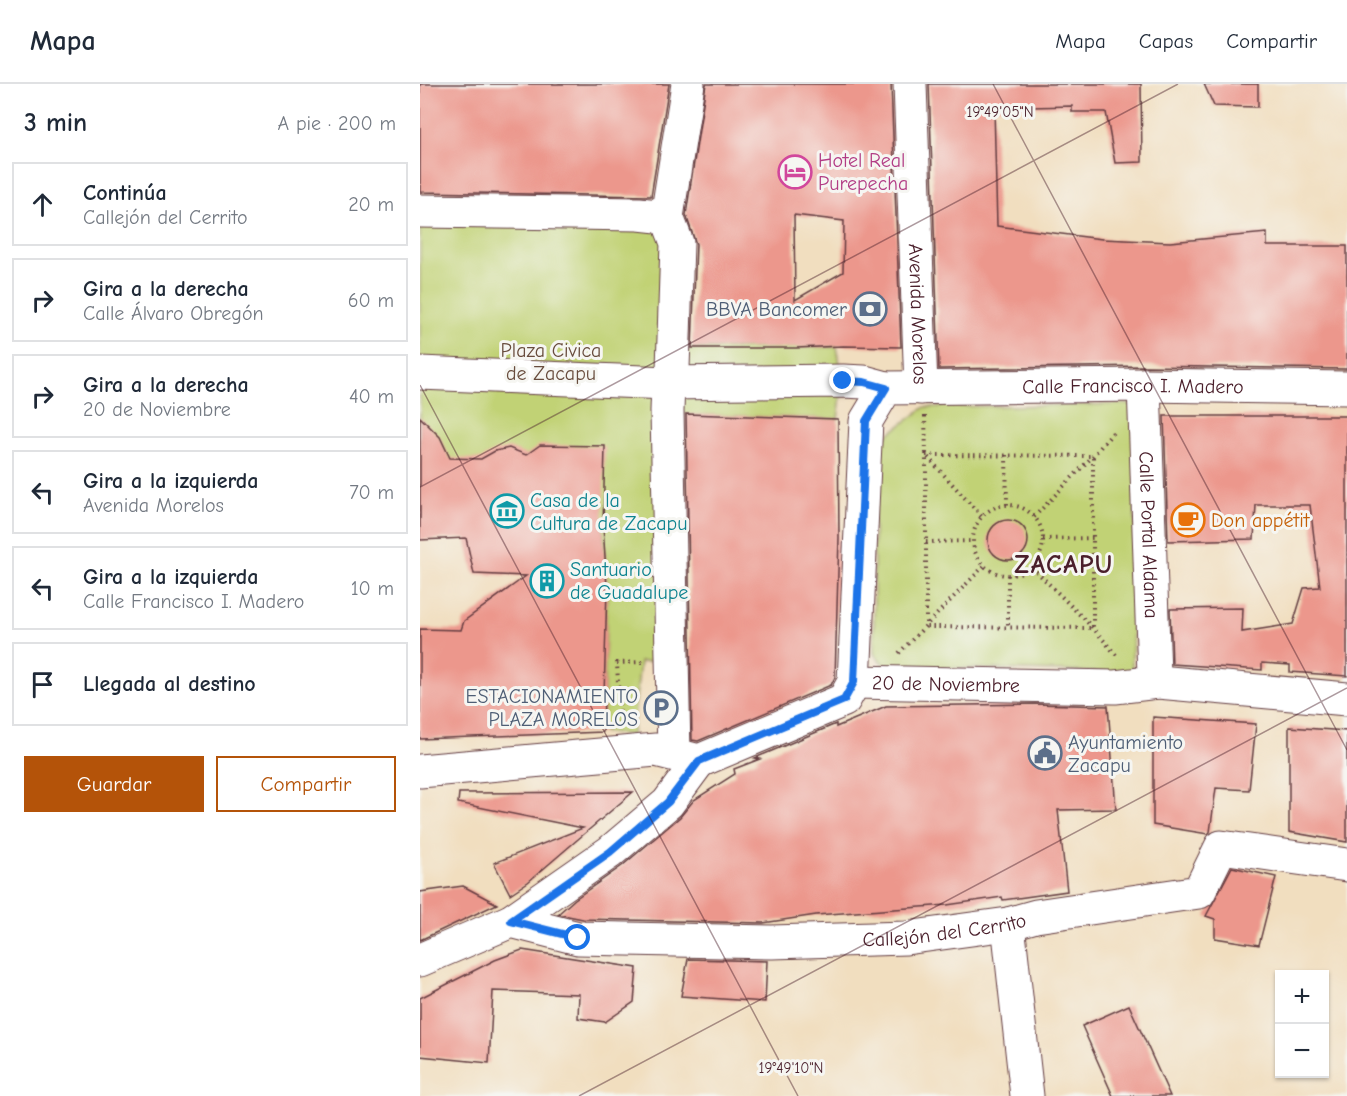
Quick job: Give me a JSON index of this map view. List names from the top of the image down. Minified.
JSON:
{"streets":{"street":["Avenida Morelos","Calle Francisco I. Madero","Calle Portal Aldama","20 de Noviembre","Callejón del Cerrito"]},"crossings":[["Avenida Morelos","Calle Francisco I. Madero"],["Avenida Morelos","20 de Noviembre"],["Calle Francisco I. Madero","Calle Portal Aldama"],["Calle Portal Aldama","20 de Noviembre"]],"districts":["ZACAPU"],"parks":["Plaza Civica de Zacapu"],"places":{"hotel":["Hotel Real Purepecha"],"bank":["BBVA Bancomer"],"museum":["Casa de la Cultura de Zacapu"],"cafe":["Don appétit"],"building":["Santuario de Guadalupe"],"parking":["ESTACIONAMIENTO PLAZA MORELOS"],"public building":["Ayuntamiento Zacapu"]},"page":{"header":"Mapa","nav":["Mapa","Capas","Compartir"],"heading":["3 min","A pie · 200 m"],"list":[["Continúa","Callejón del Cerrito","20 m"],["Gira a la derecha","Calle Álvaro Obregón","60 m"],["Gira a la derecha","20 de Noviembre","40 m"],["Gira a la izquierda","Avenida Morelos","70 m"],["Gira a la izquierda","Calle Francisco I. Madero","10 m"],"Llegada al destino"],"buttons":["Guardar","Compartir"],"map_buttons":["+","−"]},"coordinates":["19°49'05\"N","19°49'10\"N"]}
